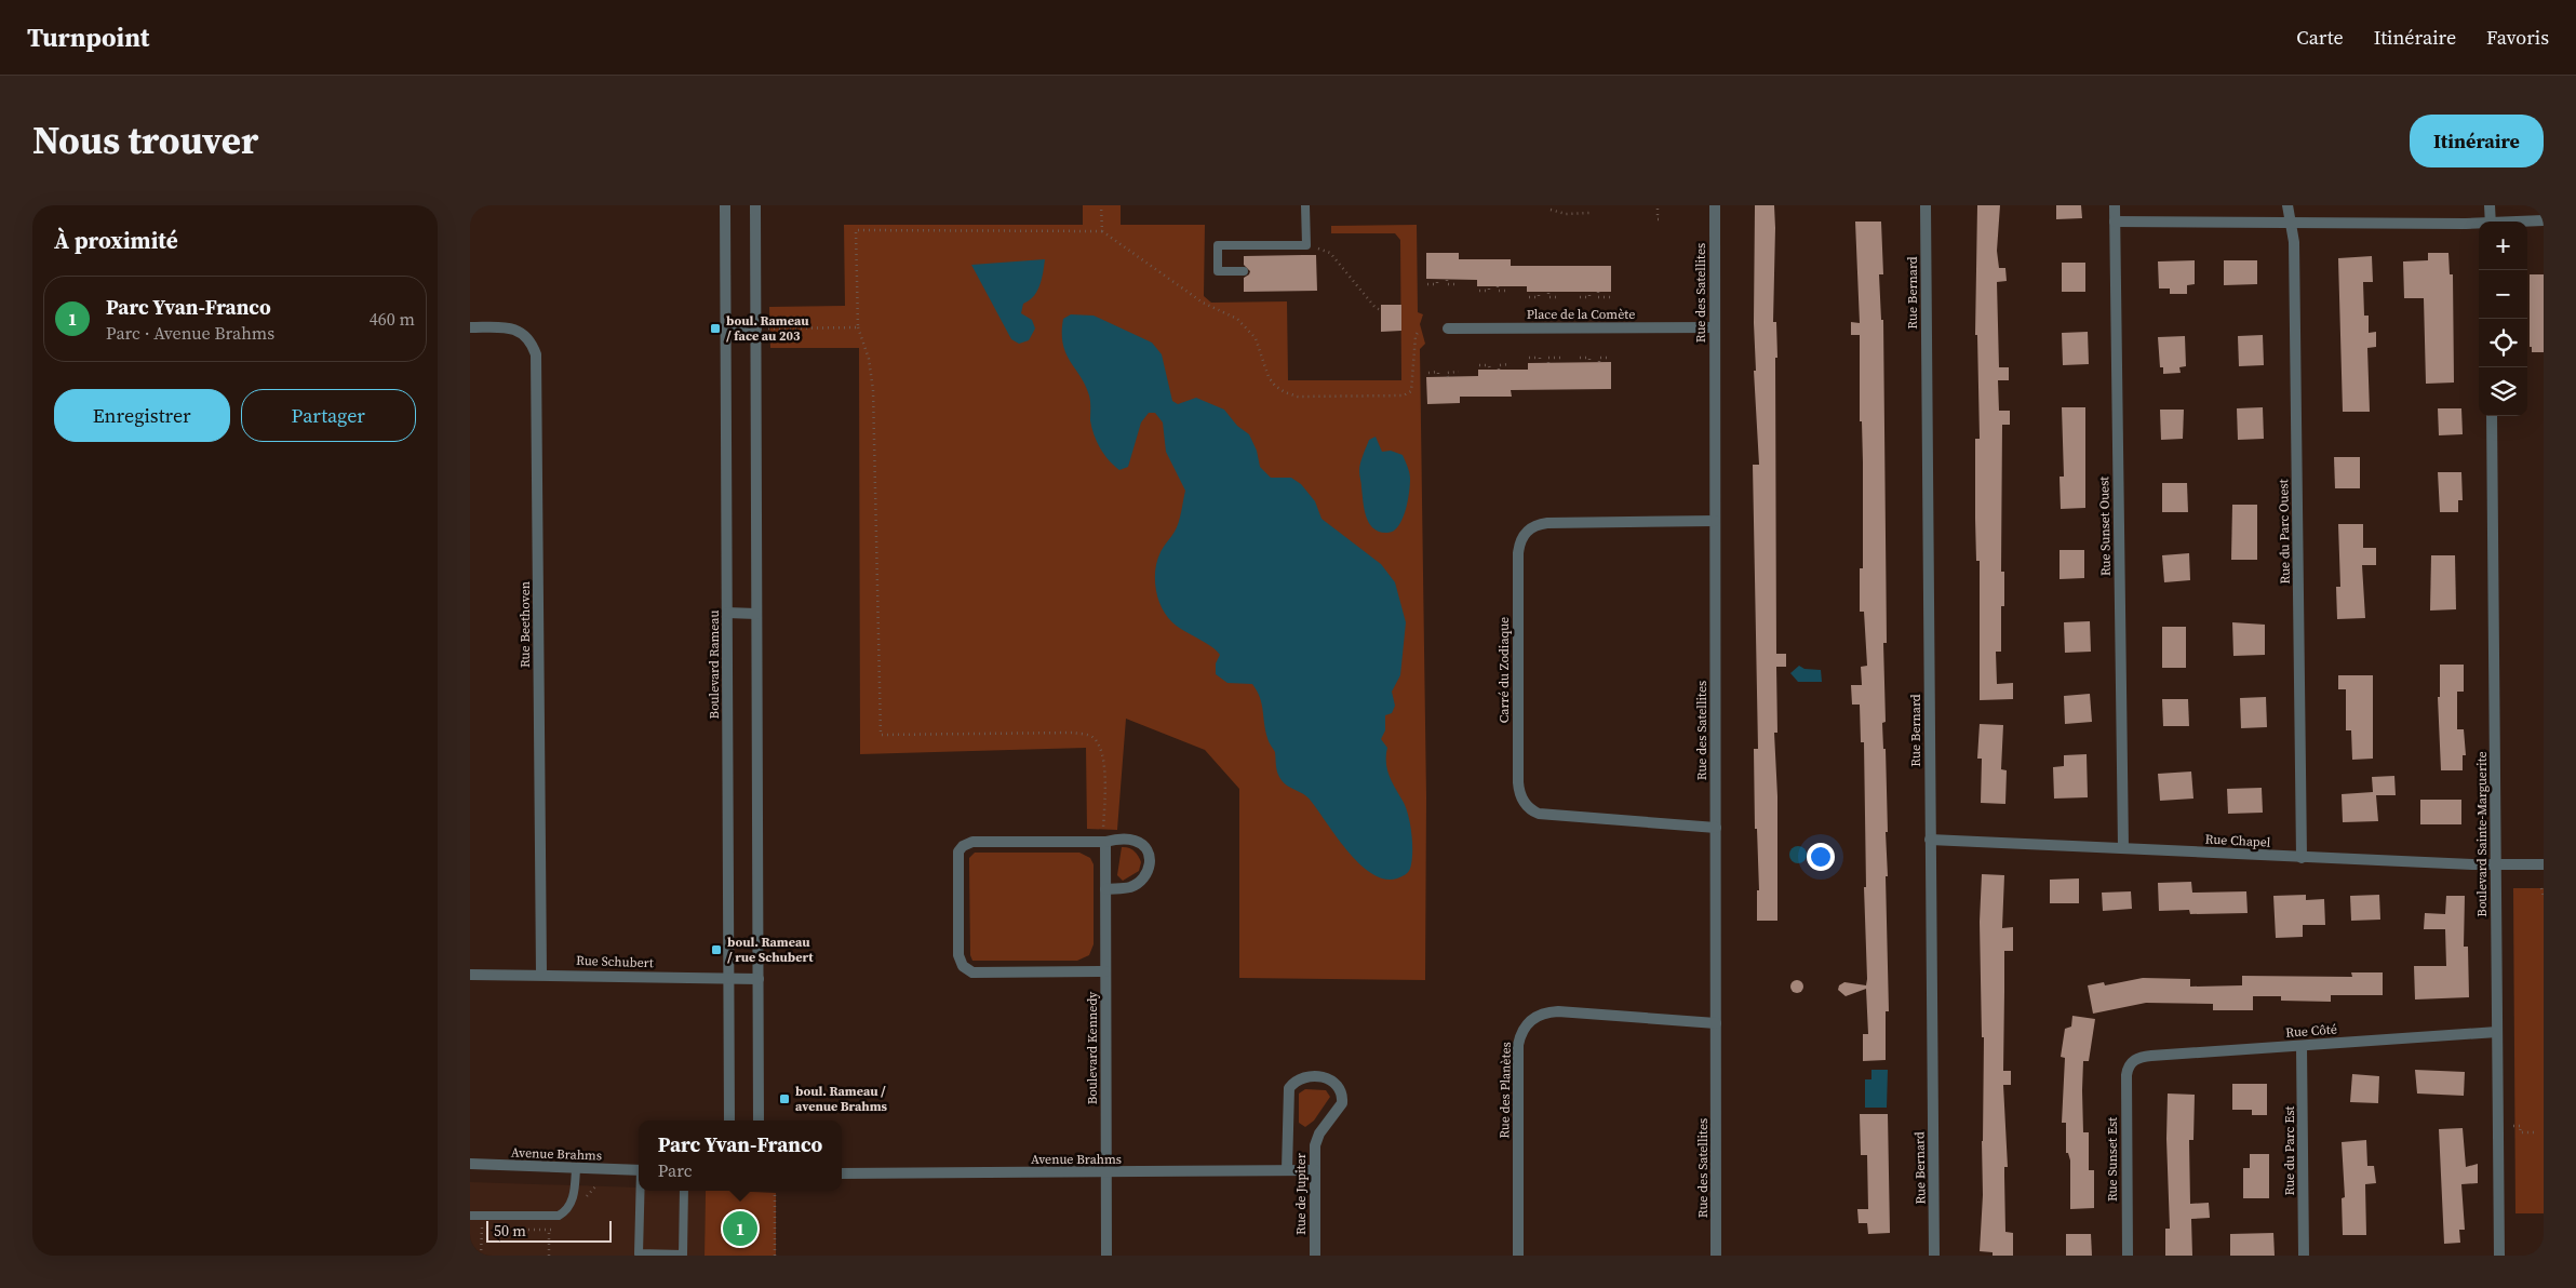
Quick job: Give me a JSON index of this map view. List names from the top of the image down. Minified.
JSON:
{"streets":{"street":["Rue des Satellites","Rue Bernard","Place de la Comète","Rue Sunset Ouest","Rue du Parc Ouest","Rue Beethoven","Boulevard Rameau","Carré du Zodiaque","Boulevard Sainte-Marguerite","Rue Chapel","Rue Schubert","Rue Côté","Boulevard Kennedy","Rue des Planètes","Rue du Parc Est","Avenue Brahms","Rue Sunset Est","Rue de Jupiter"]},"crossings":[["Rue des Satellites","Place de la Comète"],["Rue des Satellites","Carré du Zodiaque"],["Rue des Satellites","Rue des Planètes"],["Rue Bernard","Rue Chapel"],["Rue Sunset Ouest","Rue Chapel"],["Rue du Parc Ouest","Rue Chapel"],["Rue Beethoven","Rue Schubert"],["Boulevard Rameau","Rue Schubert"],["Boulevard Sainte-Marguerite","Rue Chapel"],["Boulevard Sainte-Marguerite","Rue Côté"],["Rue Côté","Rue du Parc Est"],["Rue Côté","Rue Sunset Est"],["Boulevard Kennedy","Avenue Brahms"],["Avenue Brahms","Rue de Jupiter"]],"places":{"transit":["boul. Rameau / face au 203","boul. Rameau / rue Schubert","boul. Rameau / avenue Brahms"]},"scale_bar":"50 m","page":{"header":"Turnpoint","nav":["Carte","Itinéraire","Favoris"],"title":"Nous trouver","buttons":["Itinéraire",["Enregistrer","Partager"]],"heading":"À proximité","map_buttons":["+","−"],"list":[{"mark":"1","name":"Parc Yvan-Franco","note":"Parc · Avenue Brahms","value":"460 m"}],"popup":["Parc Yvan-Franco","Parc"],"pins":"1","scale":"50 m"}}
